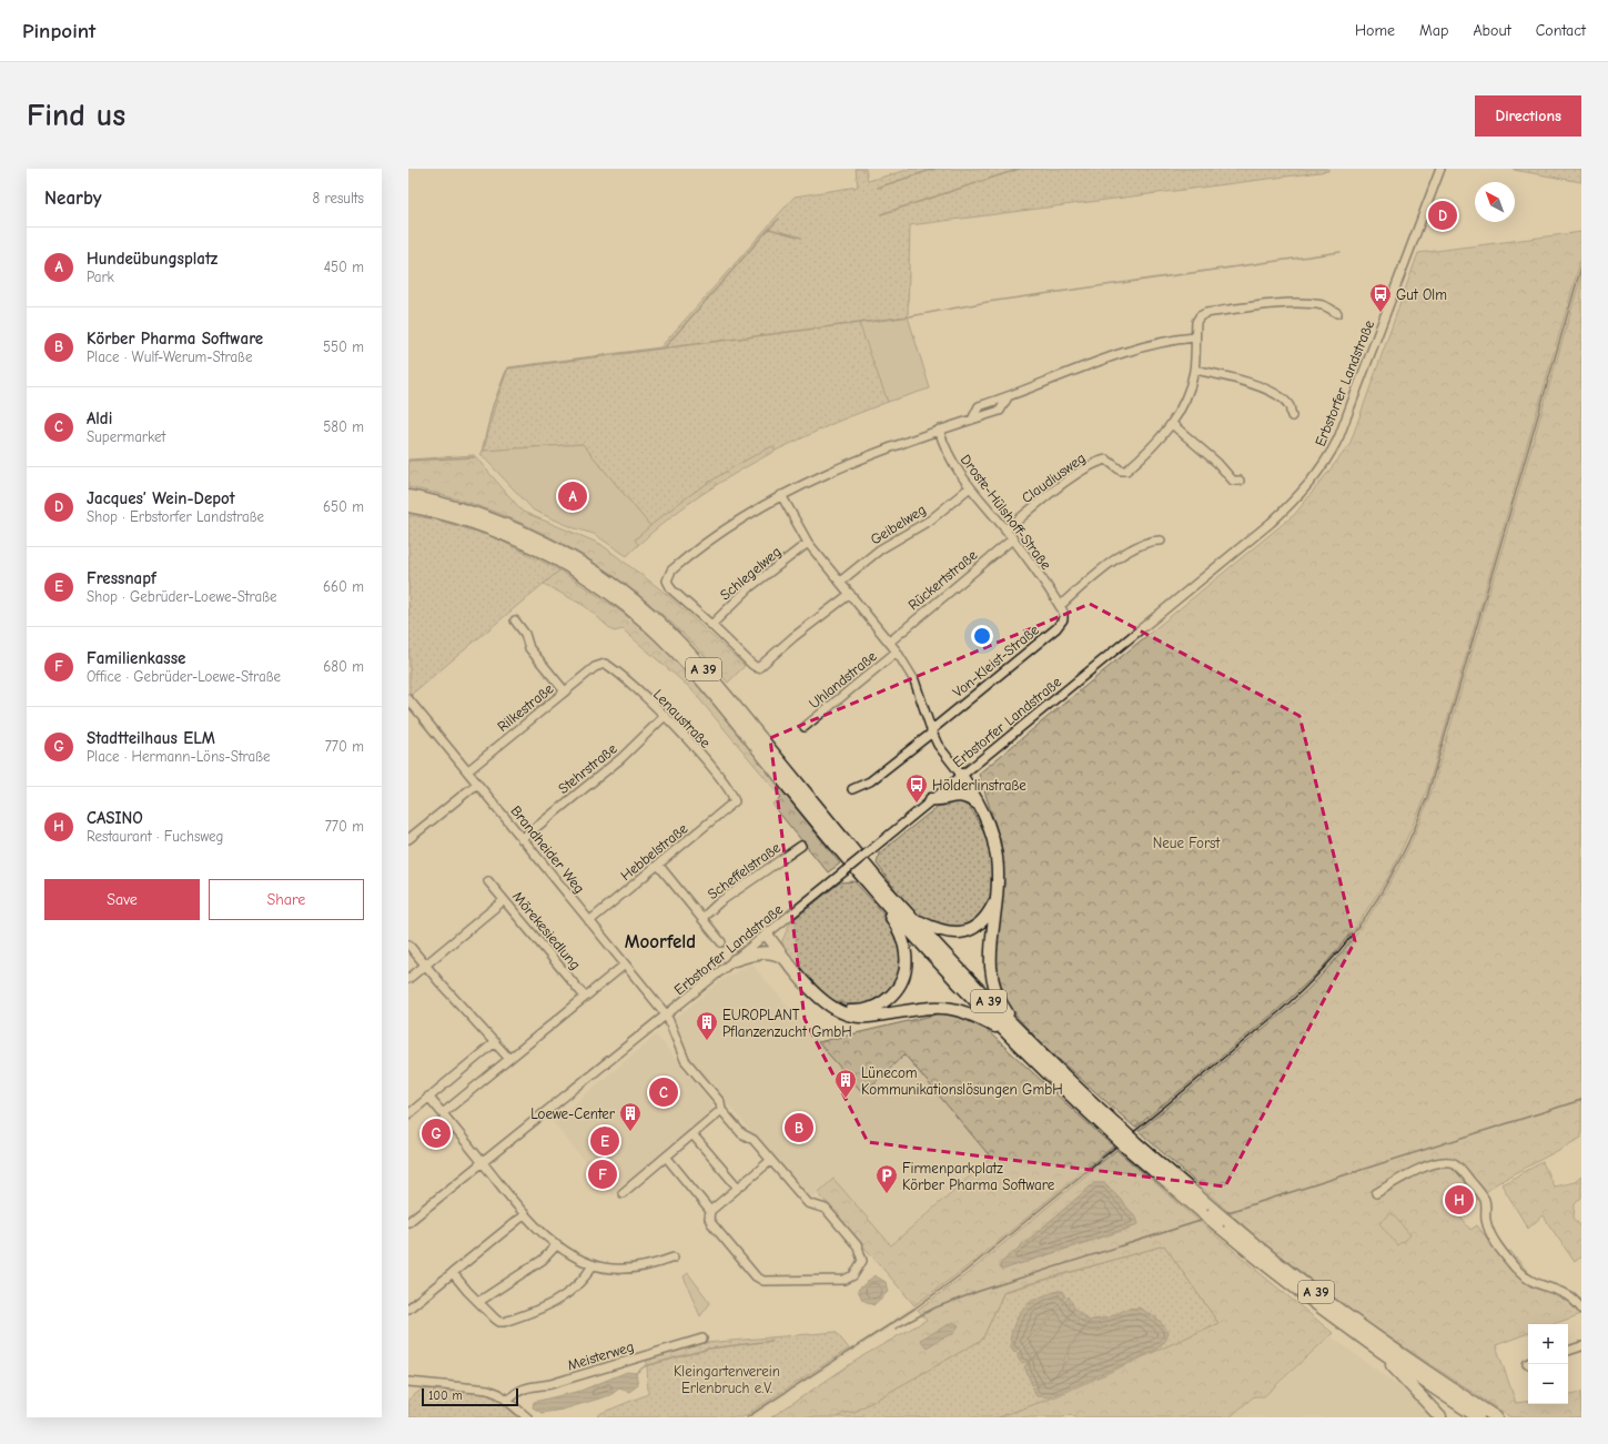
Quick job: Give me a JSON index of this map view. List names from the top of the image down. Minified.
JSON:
{"streets":{"highway":["A 39"],"street":["Erbstorfer Landstraße","Claudiusweg","Droste-Hülshoff-Straße","Geibelweg","Schlegelweg","Rückertstraße","Von-Kleist-Straße","Uhlandstraße","Rilkestraße","Lenaustraße","Stehrstraße","Brandheider Weg","Hebbelstraße","Scheffelstraße","Mörekesiedlung","Meisterweg"]},"crossings":[["Erbstorfer Landstraße","Brandheider Weg"],["Claudiusweg","Droste-Hülshoff-Straße"],["Droste-Hülshoff-Straße","Geibelweg"],["Droste-Hülshoff-Straße","Rückertstraße"],["Droste-Hülshoff-Straße","Von-Kleist-Straße"],["Rilkestraße","Lenaustraße"],["Rilkestraße","Brandheider Weg"],["Lenaustraße","Stehrstraße"],["Lenaustraße","Hebbelstraße"],["Stehrstraße","Brandheider Weg"],["Brandheider Weg","Hebbelstraße"],["Hebbelstraße","Scheffelstraße"]],"districts":["Moorfeld"],"parks":["Neue Forst","Kleingartenverein Erlenbruch e.V."],"places":{"bus stop":["Gut Olm","Hölderlinstraße"],"building":["EUROPLANT Pflanzenzucht GmbH","Lünecom Kommunikationslösungen GmbH","Loewe-Center"],"parking":["Firmenparkplatz Körber Pharma Software"]},"scale_bar":"100 m","north":"top left","page":{"header":"Pinpoint","nav":["Home","Map","About","Contact"],"buttons":["Directions",["Save","Share"]],"title":"Find us","heading":["Nearby","8 results"],"pins":["D","A","C","B","G","E","F","H"],"list":[{"mark":"A","name":"Hundeübungsplatz","note":"Park","value":"450 m"},{"mark":"B","name":"Körber Pharma Software","note":"Place · Wulf-Werum-Straße","value":"550 m"},{"mark":"C","name":"Aldi","note":"Supermarket","value":"580 m"},{"mark":"D","name":"Jacques’ Wein-Depot","note":"Shop · Erbstorfer Landstraße","value":"650 m"},{"mark":"E","name":"Fressnapf","note":"Shop · Gebrüder-Loewe-Straße","value":"660 m"},{"mark":"F","name":"Familienkasse","note":"Office · Gebrüder-Loewe-Straße","value":"680 m"},{"mark":"G","name":"Stadtteilhaus ELM","note":"Place · Hermann-Löns-Straße","value":"770 m"},{"mark":"H","name":"CASINO","note":"Restaurant · Fuchsweg","value":"770 m"}],"map_buttons":["+","−"],"scale":"100 m"}}
